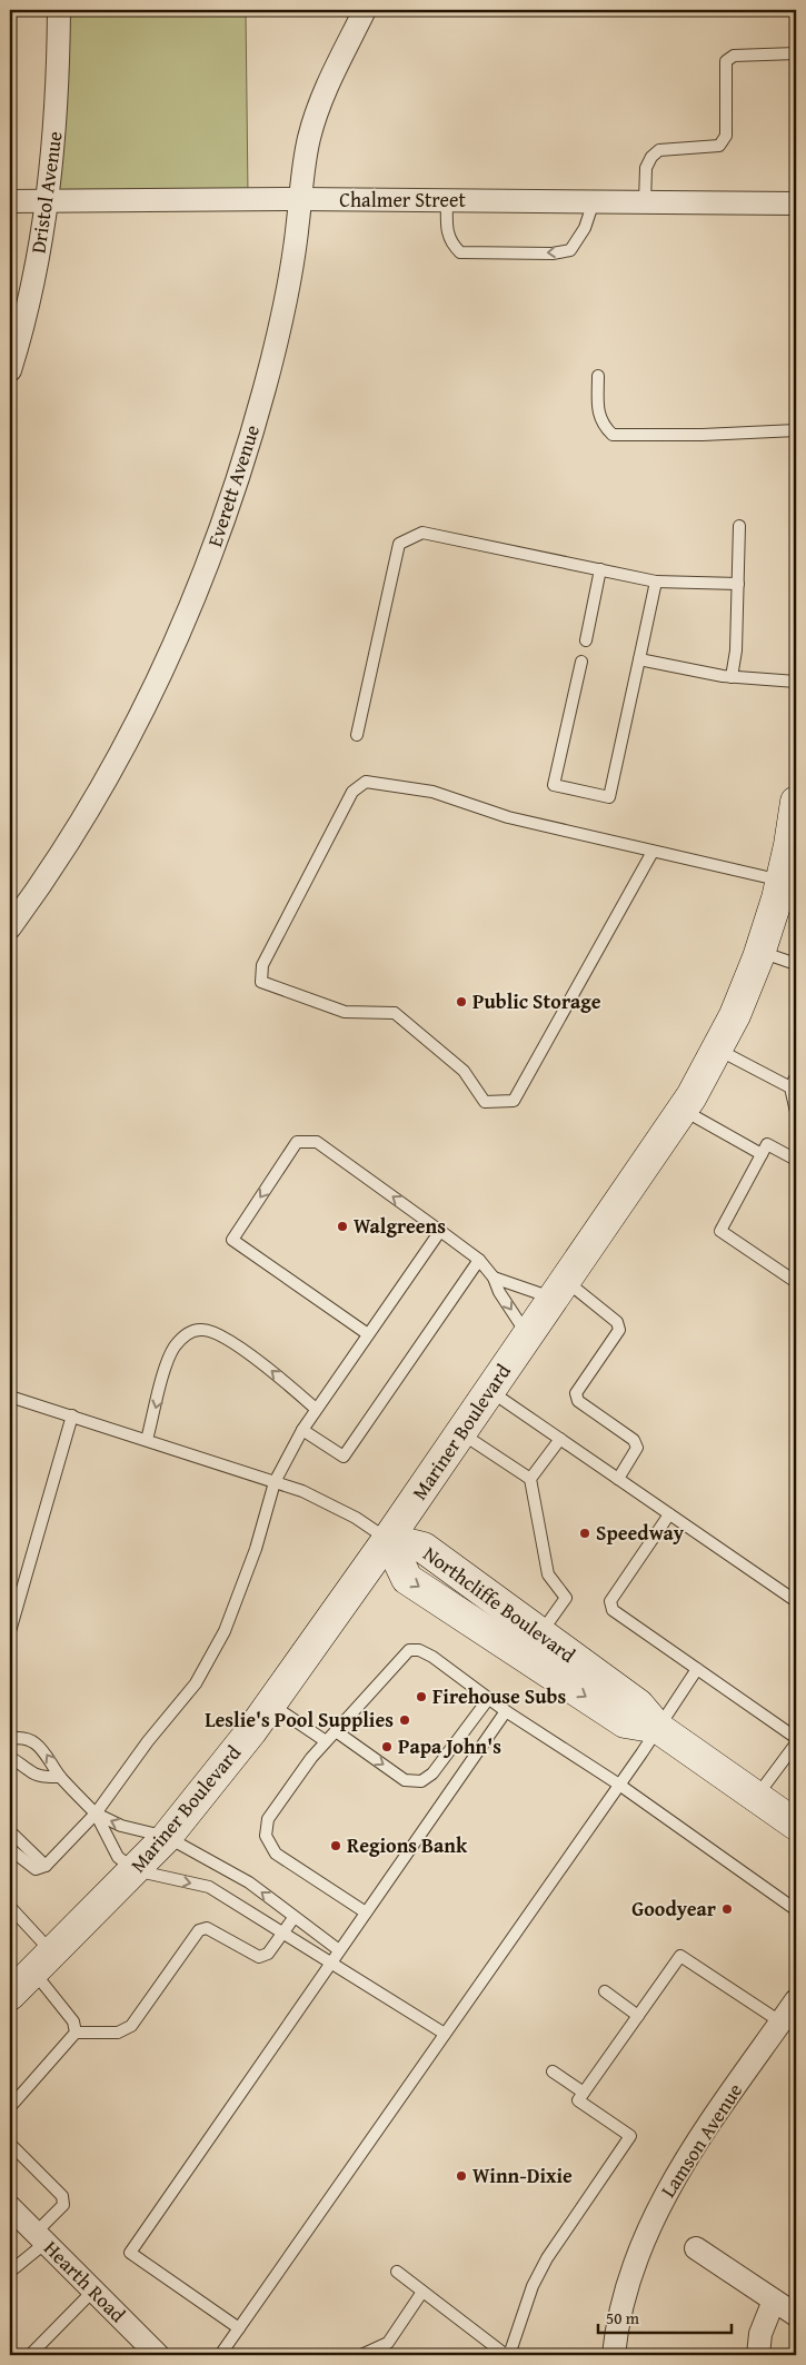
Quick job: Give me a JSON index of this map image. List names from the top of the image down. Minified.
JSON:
{"streets":{"main road":["Mariner Boulevard","Northcliffe Boulevard"],"street":["Dristol Avenue","Chalmer Street","Everett Avenue","Lamson Avenue","Hearth Road"]},"crossings":[["Dristol Avenue","Chalmer Street"],["Chalmer Street","Everett Avenue"],["Mariner Boulevard","Northcliffe Boulevard"]],"places":["Public Storage","Walgreens","Speedway","Firehouse Subs","Leslie's Pool Supplies","Papa John's","Regions Bank","Goodyear","Winn-Dixie"],"scale_bar":"50 m"}
